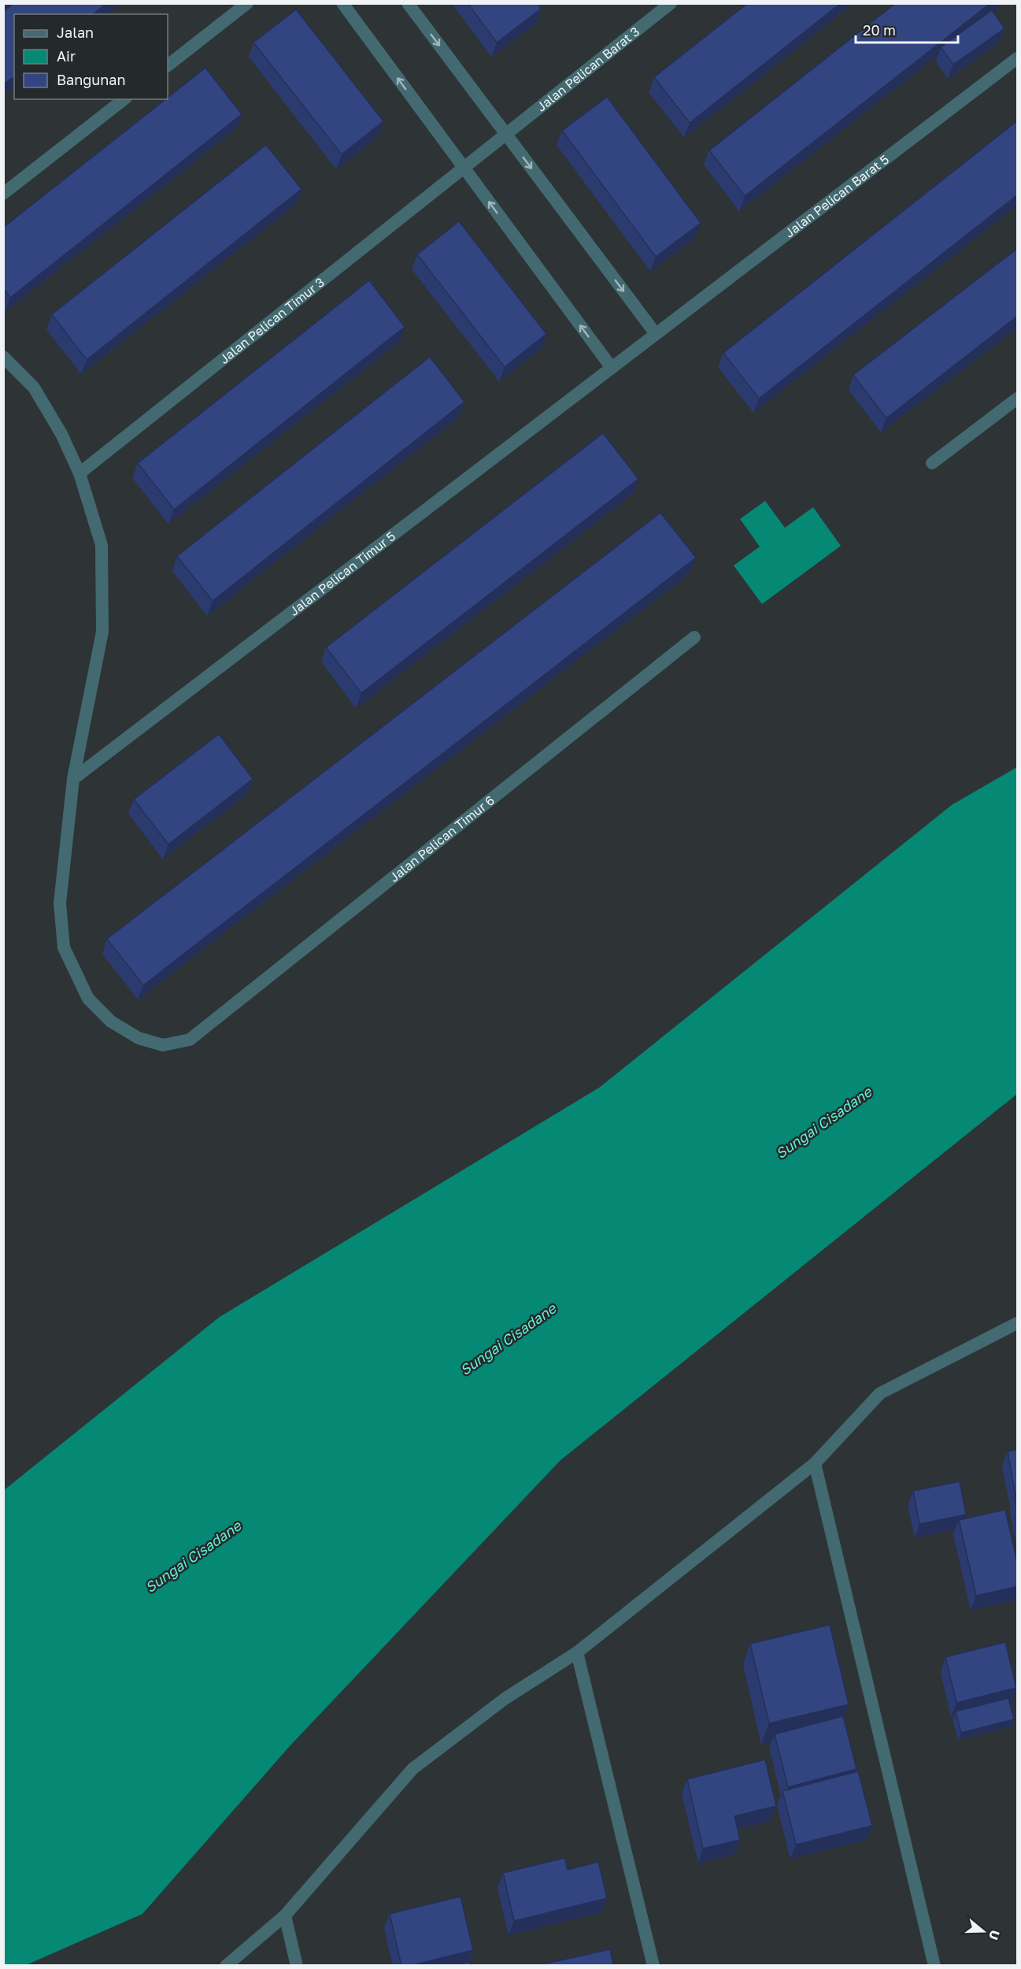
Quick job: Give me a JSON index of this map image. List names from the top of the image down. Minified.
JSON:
{"streets":{"street":["Jalan Pelican Barat 3","Jalan Pelican Barat 5","Jalan Pelican Timur 3","Jalan Pelican Timur 5","Jalan Pelican Timur 6"]},"crossings":[["Jalan Pelican Barat 3","Jalan Pelican Timur 3"],["Jalan Pelican Barat 5","Jalan Pelican Timur 5"],["Jalan Pelican Timur 5","Jalan Pelican Timur 6"]],"water":["Sungai Cisadane"],"legend":["Jalan","Air","Bangunan"],"scale_bar":"20 m","north":"right"}
